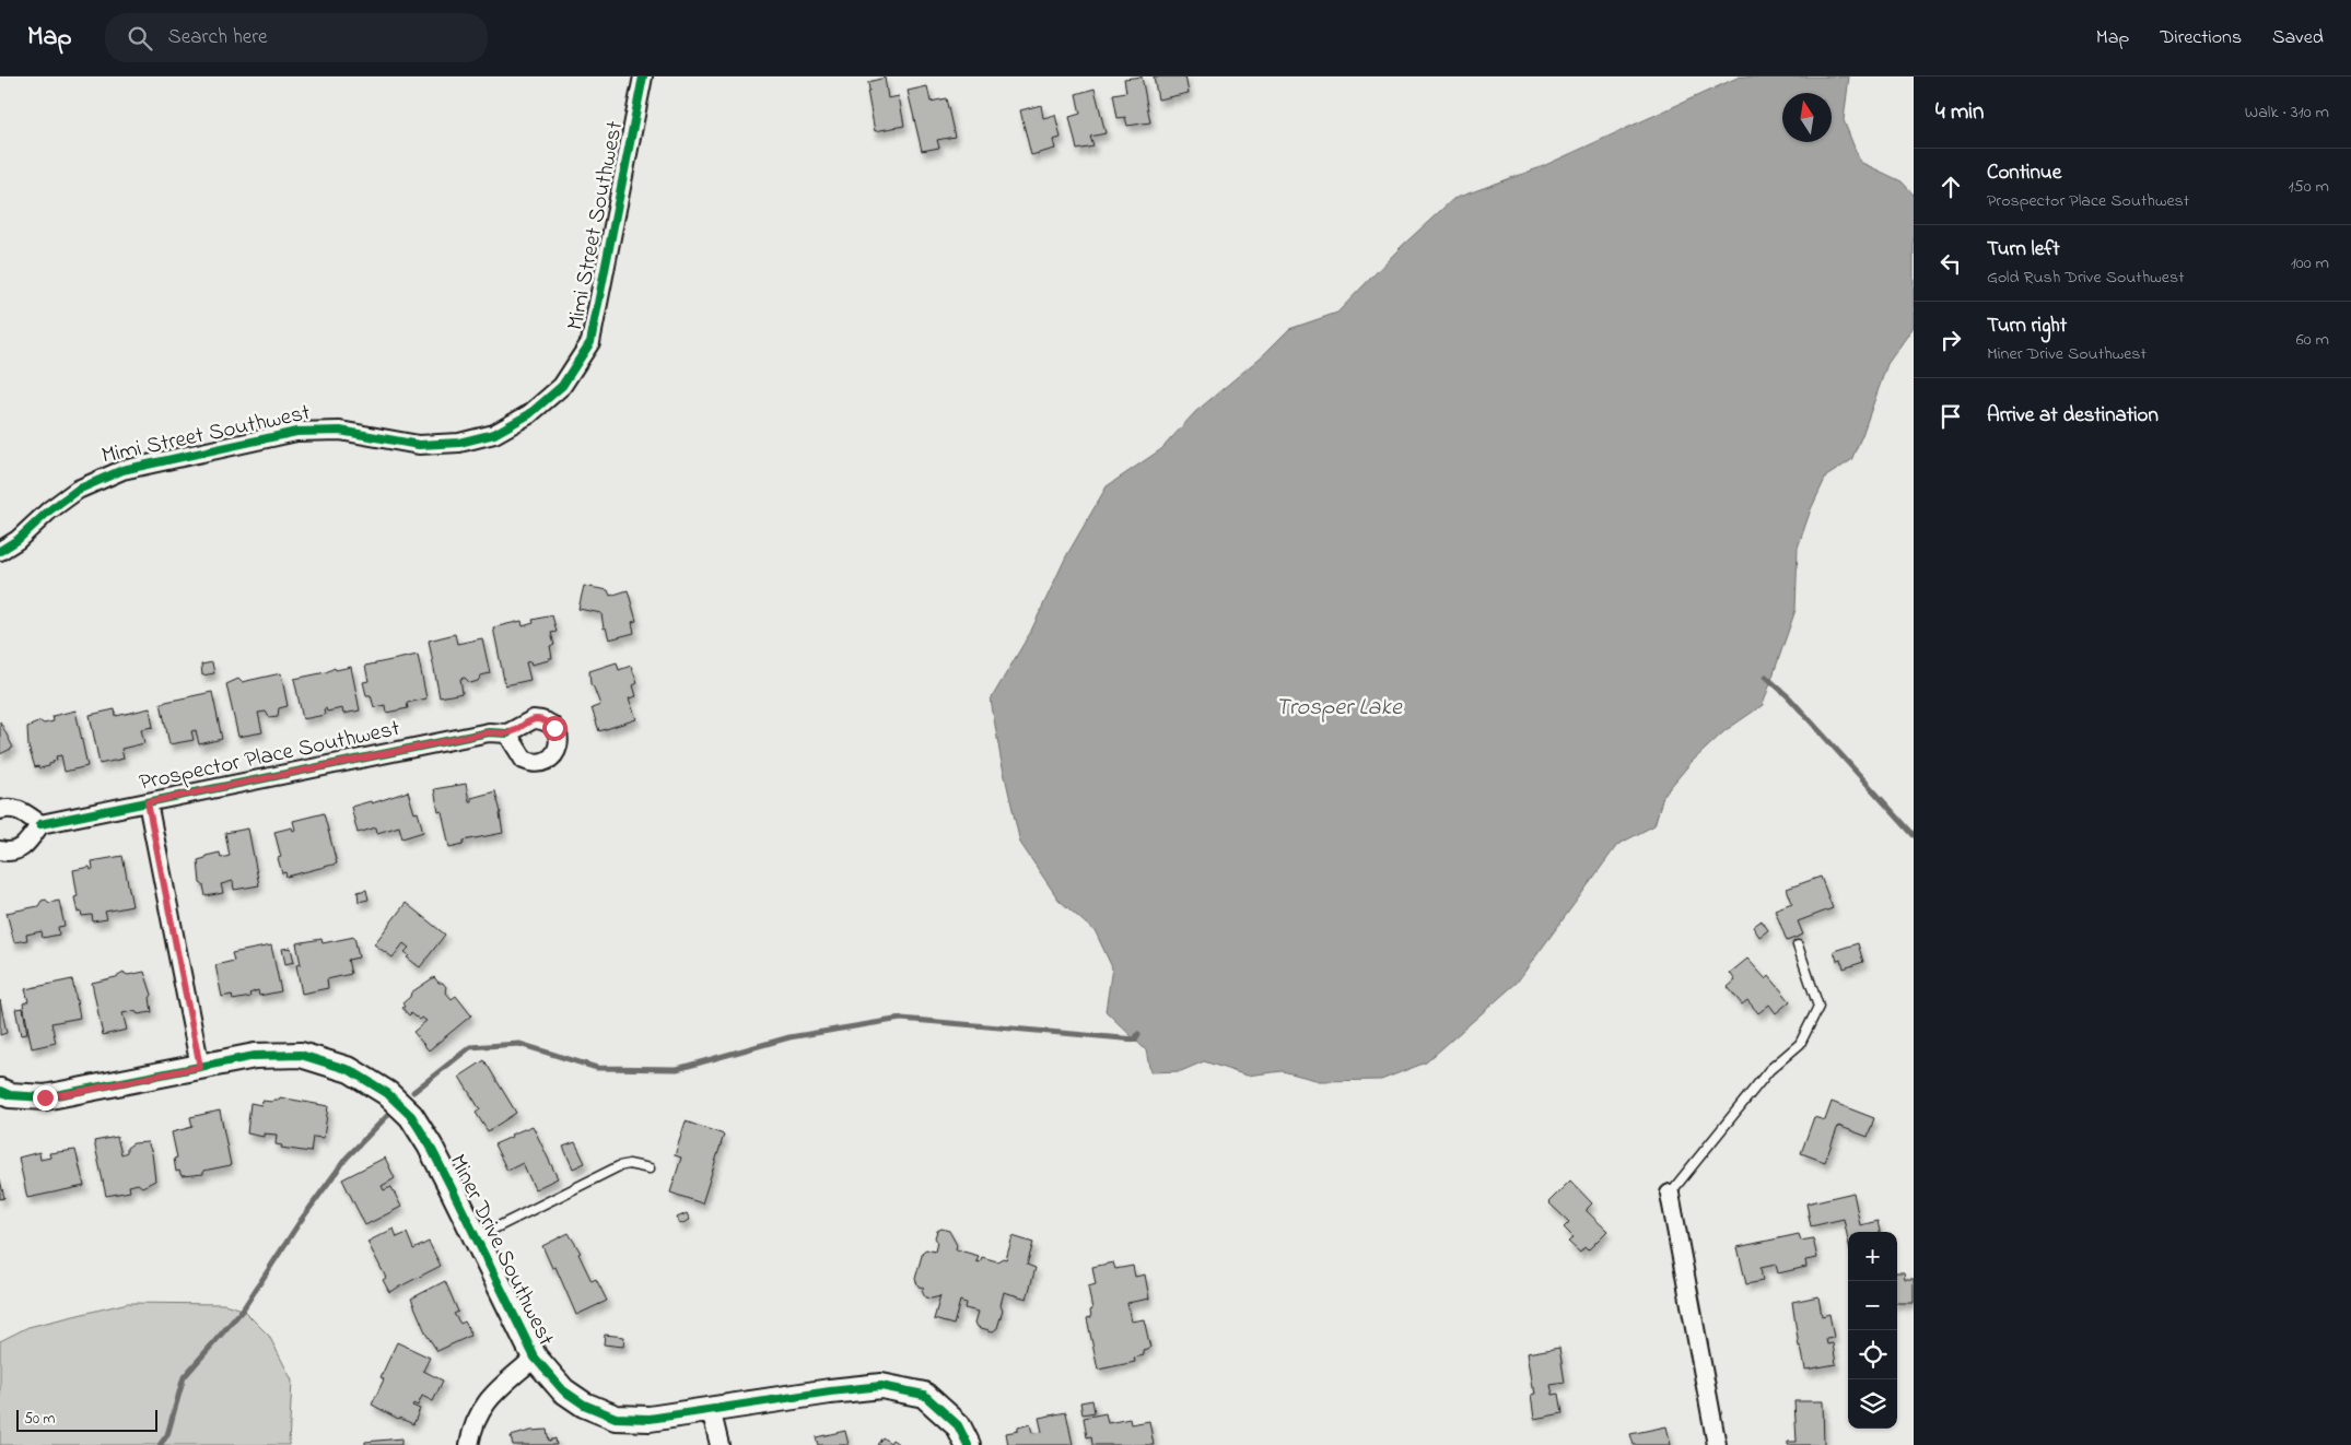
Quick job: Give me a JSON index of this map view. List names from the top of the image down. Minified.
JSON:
{"streets":{"street":["Mimi Street Southwest","Prospector Place Southwest","Miner Drive Southwest"]},"water":["Trosper Lake"],"scale_bar":"50 m","north":"top","page":{"header":"Map","search":"Search here","nav":["Map","Directions","Saved"],"heading":["4 min","Walk · 310 m"],"list":[["Continue","Prospector Place Southwest","150 m"],["Turn left","Gold Rush Drive Southwest","100 m"],["Turn right","Miner Drive Southwest","60 m"],"Arrive at destination"],"map_buttons":["+","−"],"scale":"50 m"}}
